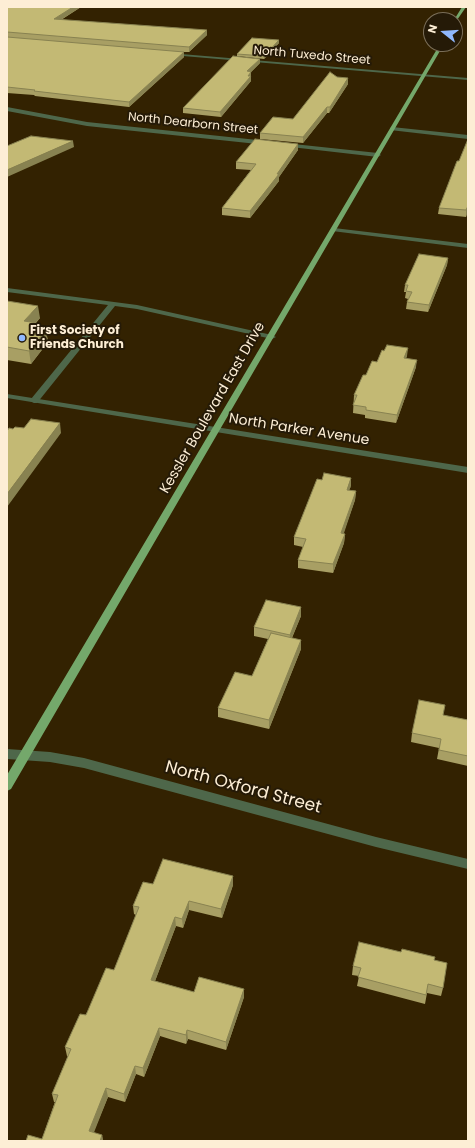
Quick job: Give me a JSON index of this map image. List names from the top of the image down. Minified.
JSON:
{"streets":{"main road":["Kessler Boulevard East Drive"],"street":["North Tuxedo Street","North Dearborn Street","North Parker Avenue","North Oxford Street"]},"crossings":[["North Tuxedo Street","Kessler Boulevard East Drive"],["North Dearborn Street","Kessler Boulevard East Drive"],["Kessler Boulevard East Drive","North Parker Avenue"],["Kessler Boulevard East Drive","North Oxford Street"]],"places":["First Society of Friends Church"],"north":"left"}
